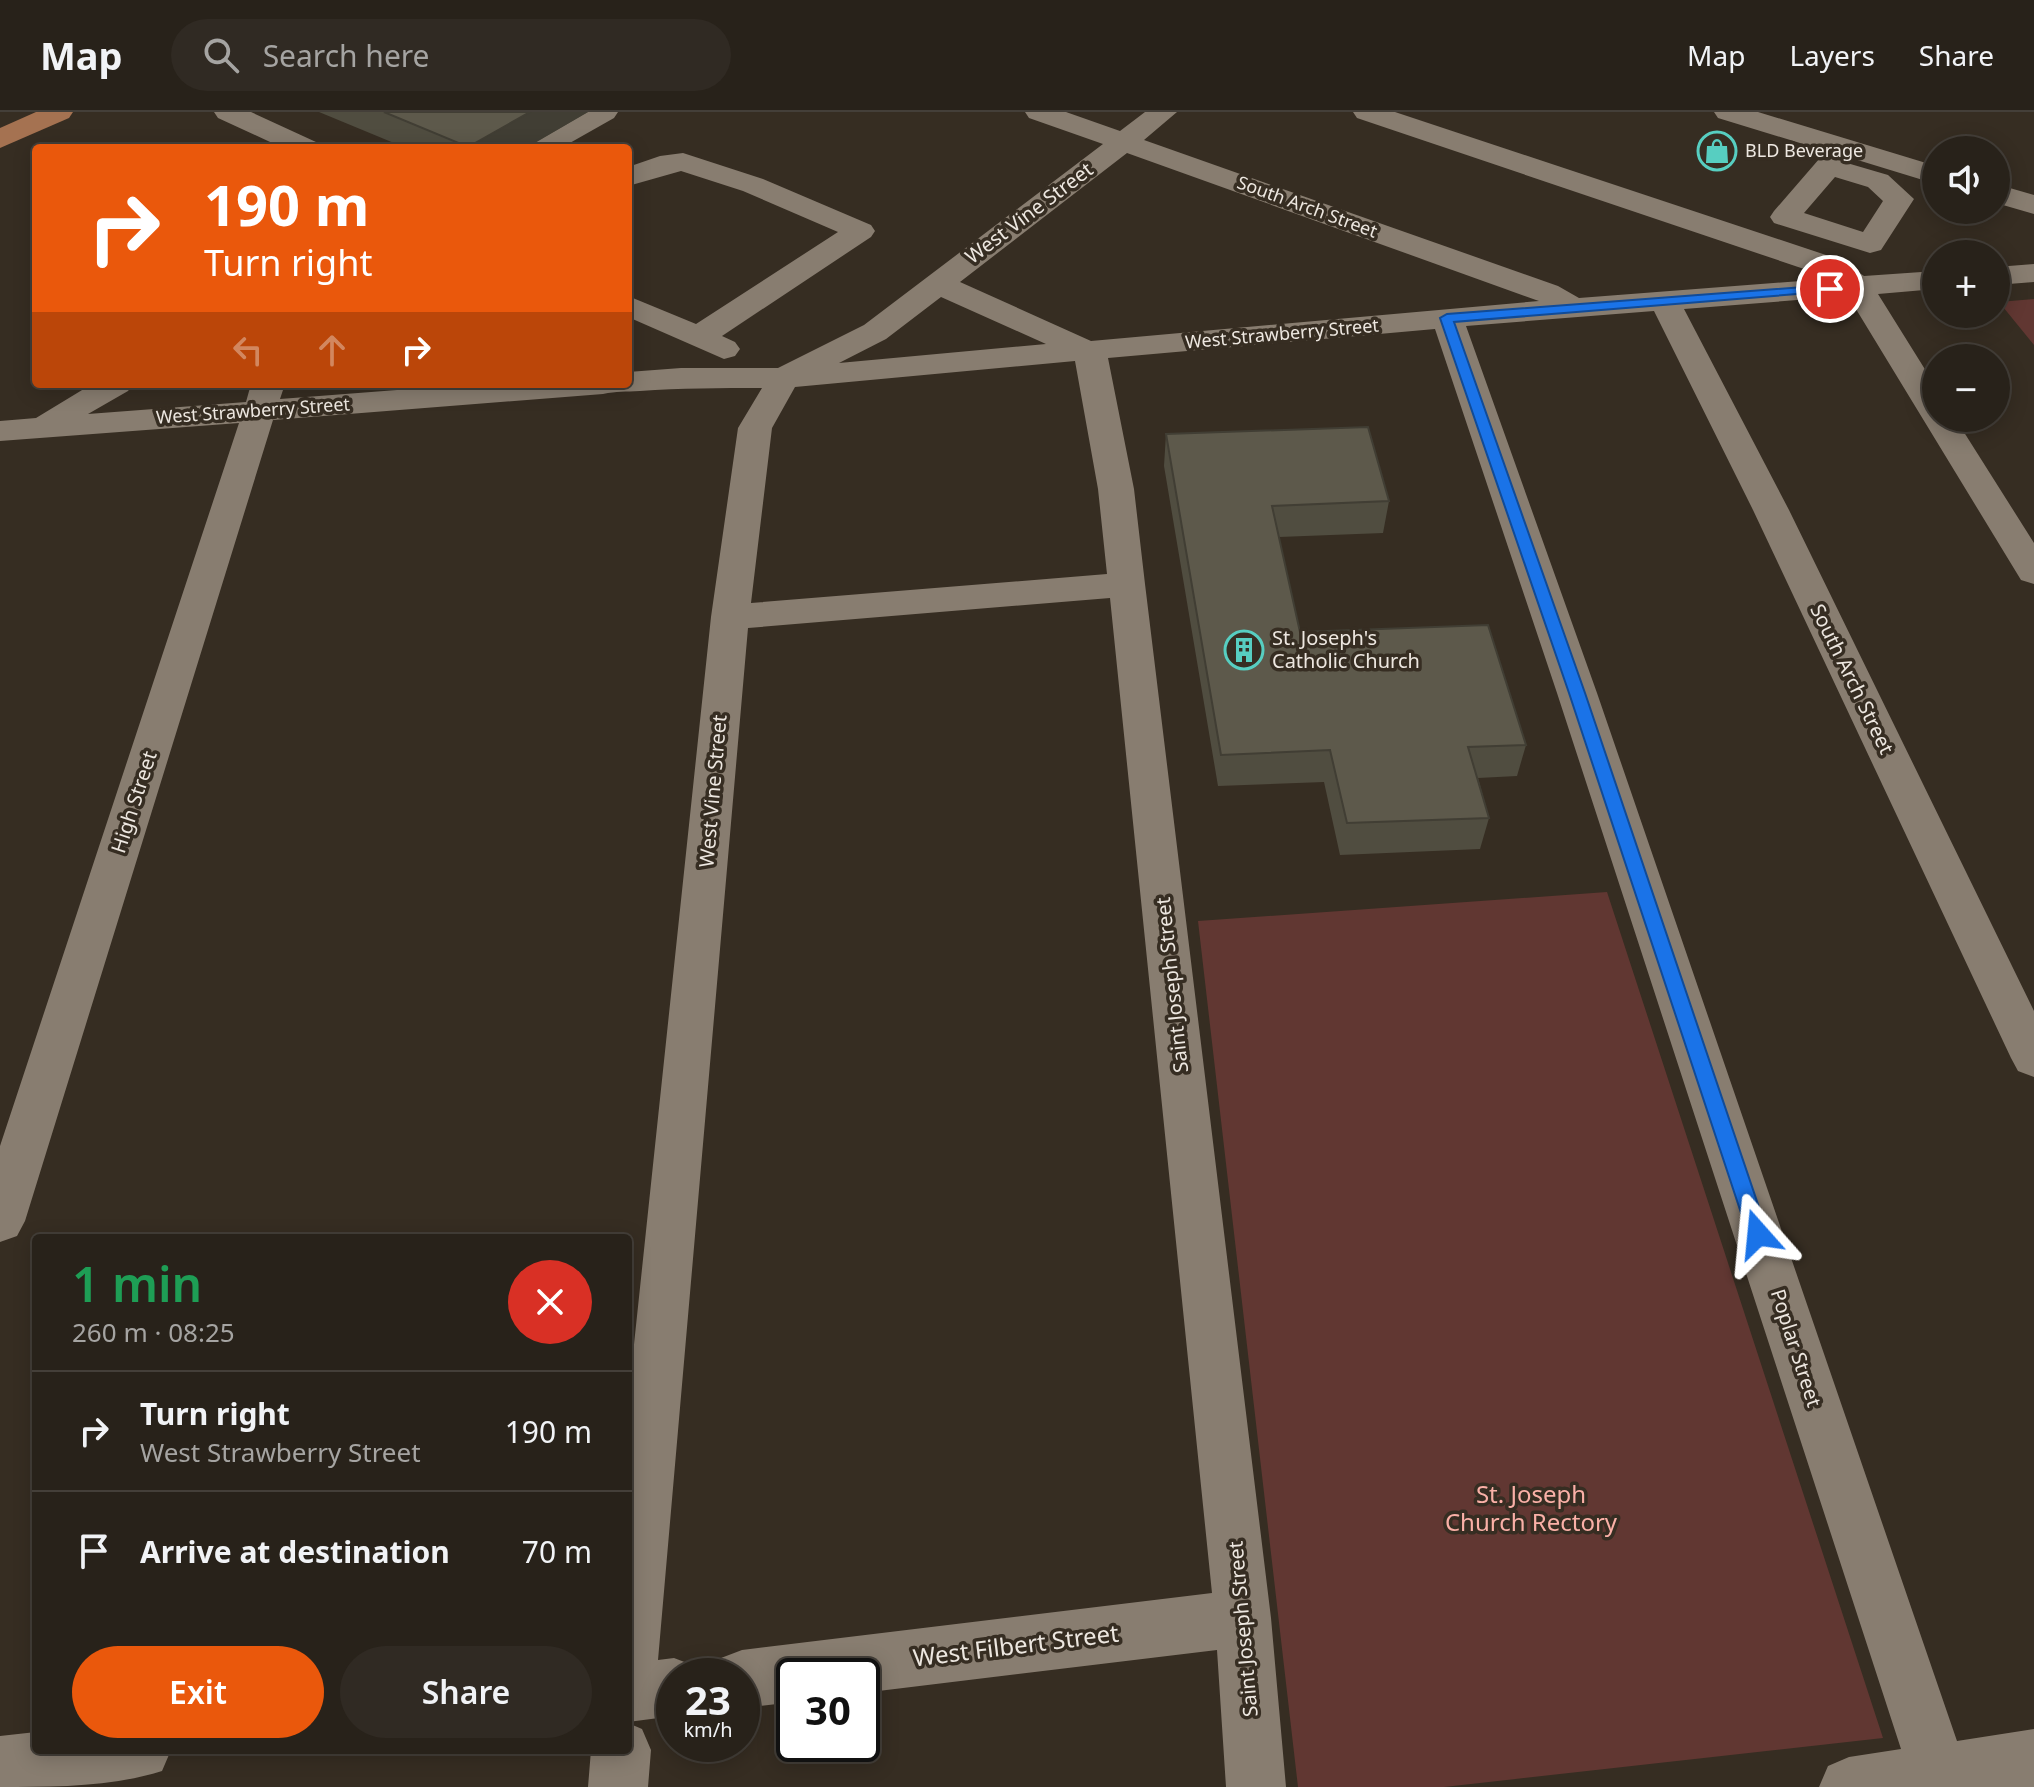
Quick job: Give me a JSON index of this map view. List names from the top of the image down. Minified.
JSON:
{"streets":{"street":["South Arch Street","West Vine Street","West Strawberry Street","High Street","Saint Joseph Street","Poplar Street","West Filbert Street"]},"crossings":[["South Arch Street","West Vine Street"],["South Arch Street","West Strawberry Street"],["West Vine Street","West Strawberry Street"],["West Strawberry Street","High Street"],["West Strawberry Street","Saint Joseph Street"],["West Strawberry Street","Poplar Street"],["Saint Joseph Street","West Filbert Street"]],"parks":["St. Joseph Church Rectory"],"places":{"shop":["BLD Beverage"],"building":["St. Joseph's Catholic Church"]},"page":{"header":"Map","search":"Search here","nav":["Map","Layers","Share"],"map_buttons":["+","−"],"turn":["190 m","Turn right"],"heading":["1 min","260 m · 08:25"],"list":[{"name":"Turn right","note":"West Strawberry Street","value":"190 m"},{"name":"Arrive at destination","value":"70 m"}],"buttons":["Exit","Share"],"speed":"23 km/h","limit":"30"}}
